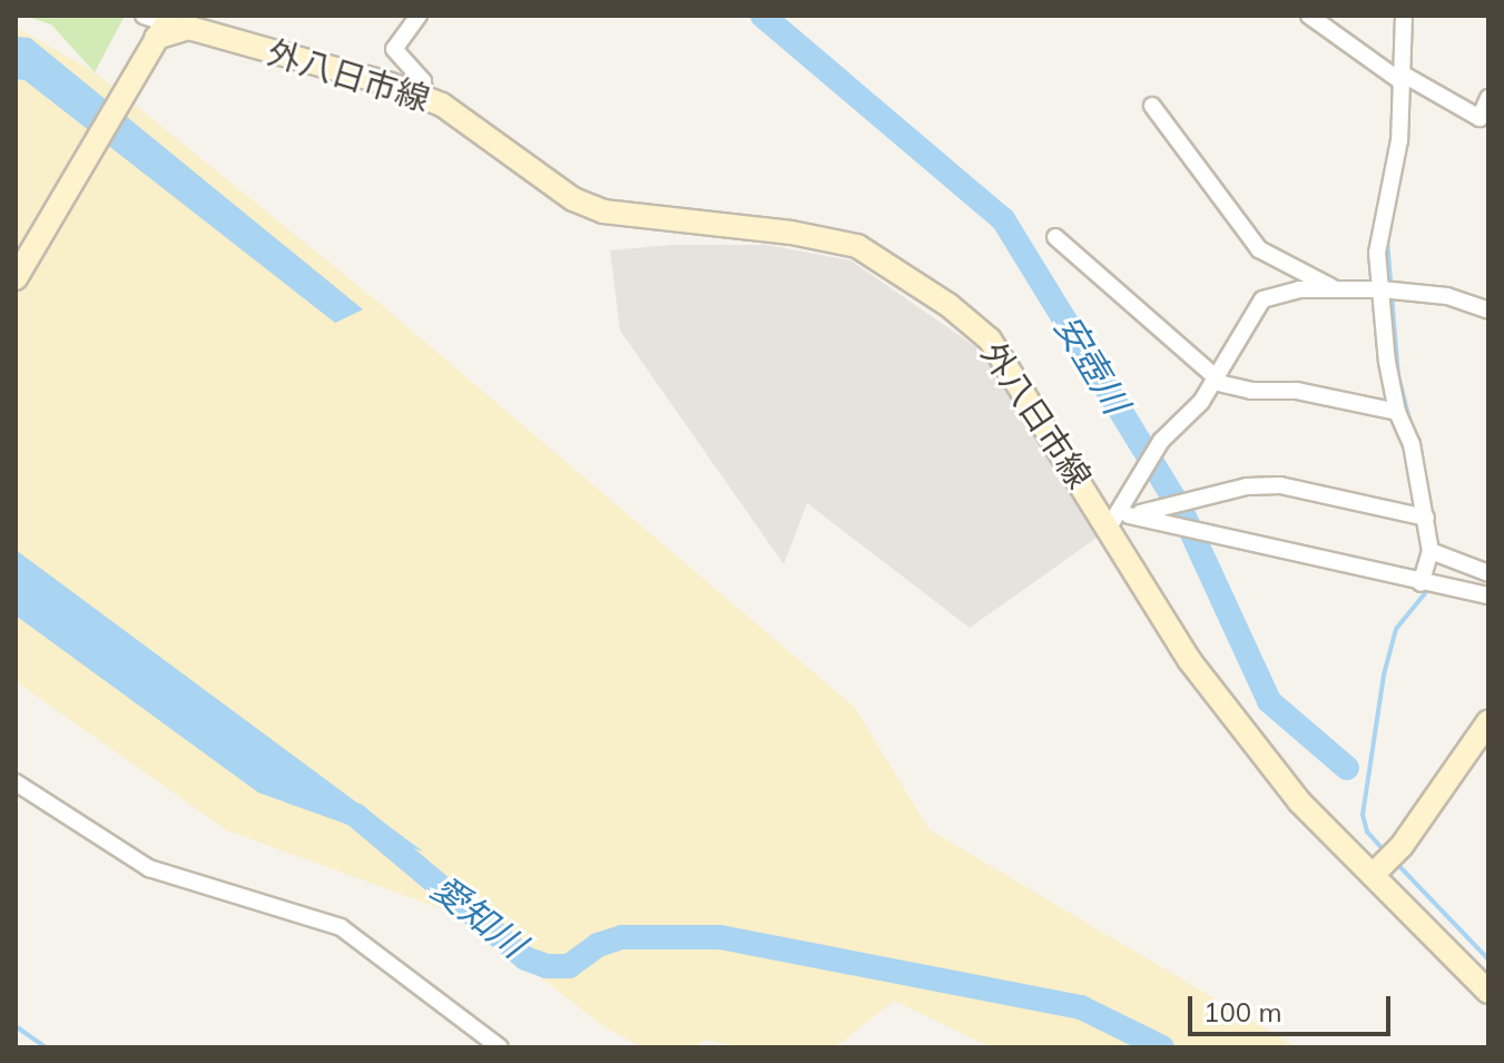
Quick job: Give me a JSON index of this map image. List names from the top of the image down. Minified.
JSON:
{"streets":{"main road":["外八日市線"]},"water":["安壺川","愛知川"],"scale_bar":"100 m"}
